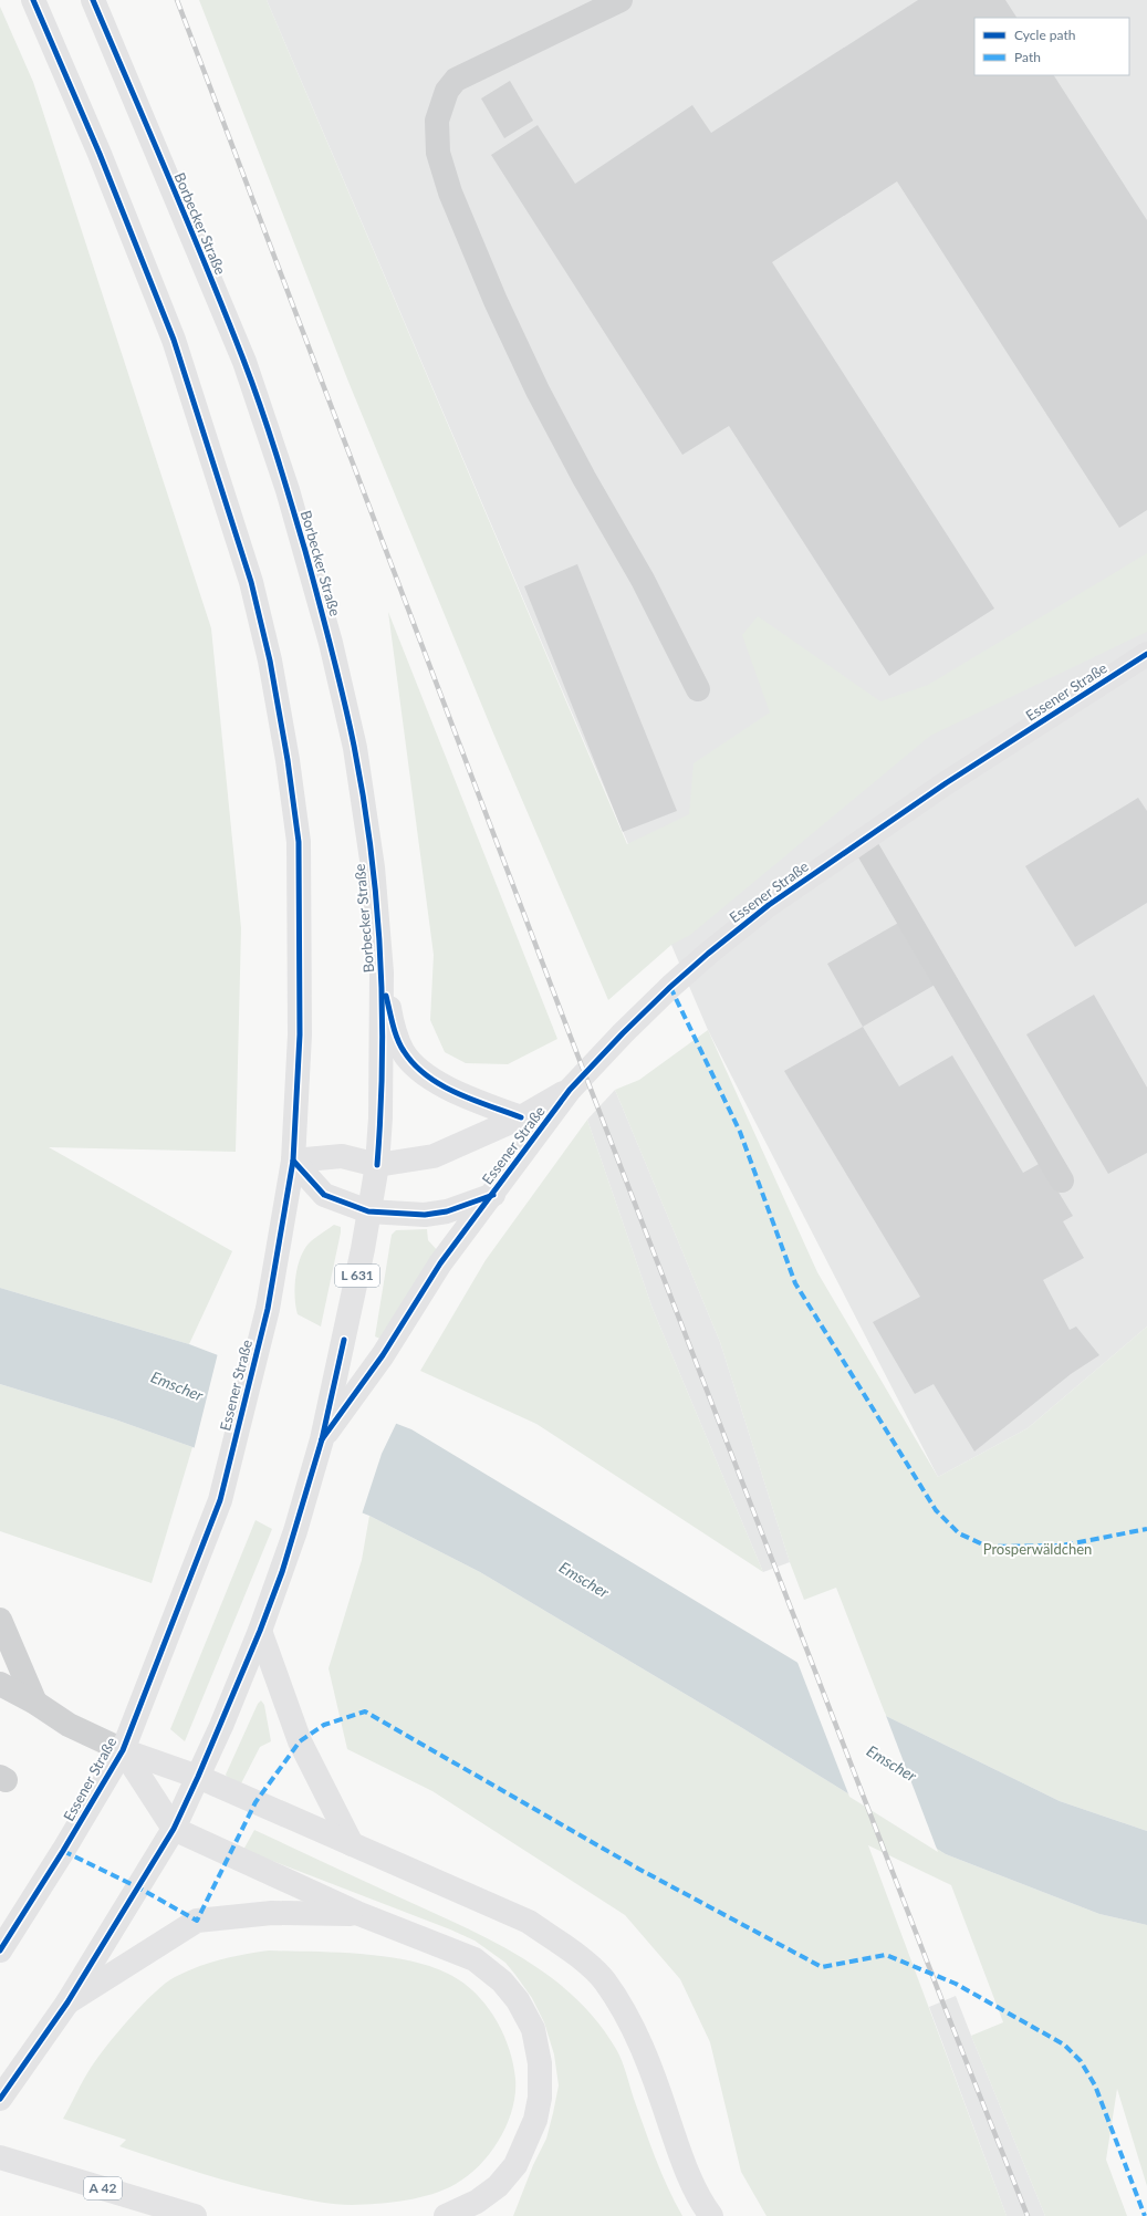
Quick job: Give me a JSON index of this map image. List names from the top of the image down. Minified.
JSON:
{"streets":{"main road":["Borbecker Straße","Essener Straße","L 631","A 42"]},"crossings":[["Borbecker Straße","Essener Straße"],["Borbecker Straße","L 631"],["Essener Straße","L 631"]],"water":["Emscher"],"parks":["Prosperwäldchen"],"legend":["Cycle path","Path"]}
